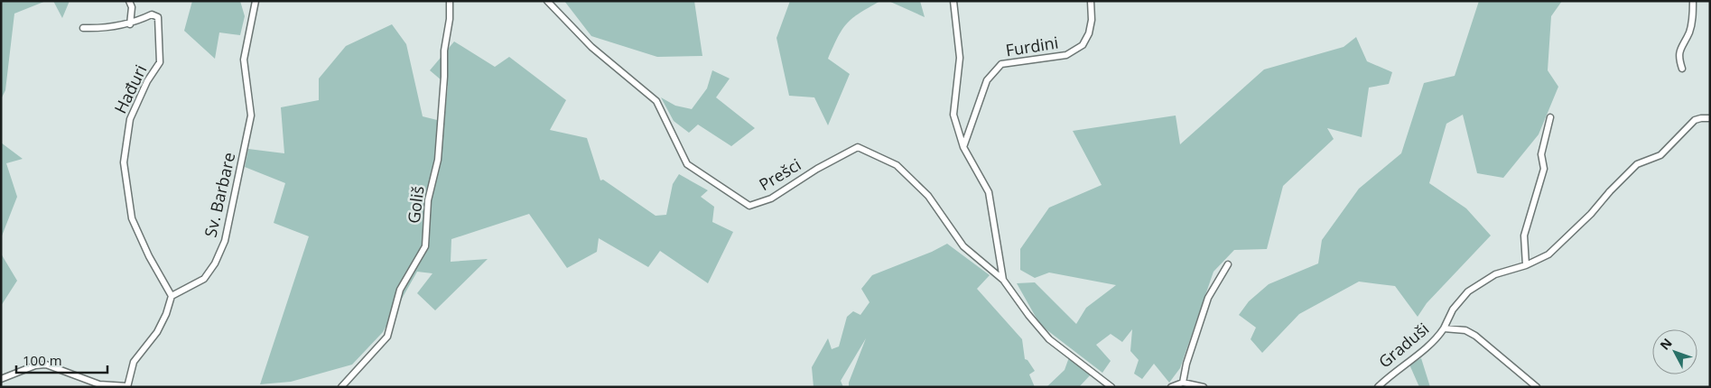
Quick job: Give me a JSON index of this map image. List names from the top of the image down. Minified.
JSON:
{"streets":{"street":["Furdini","Hađuri","Prešci","Sv. Barbare","Goliš","Graduši"]},"crossings":[["Hađuri","Sv. Barbare"]],"scale_bar":"100 m","north":"top left"}
